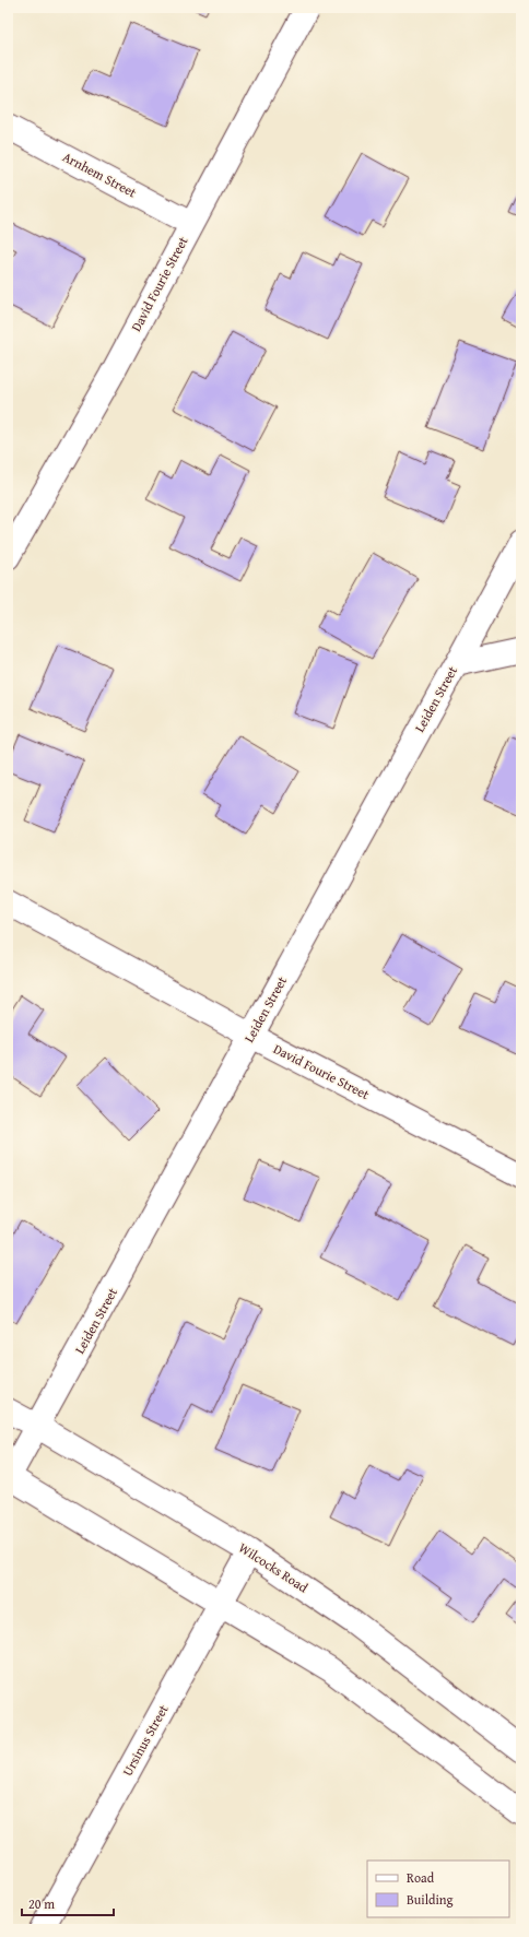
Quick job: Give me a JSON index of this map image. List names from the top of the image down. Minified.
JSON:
{"streets":{"street":["Arnhem Street","David Fourie Street","Leiden Street","Wilcocks Road","Ursinus Street"]},"crossings":[["Arnhem Street","David Fourie Street"],["David Fourie Street","Leiden Street"],["Leiden Street","Wilcocks Road"],["Wilcocks Road","Ursinus Street"]],"legend":["Road","Building"],"scale_bar":"20 m"}
